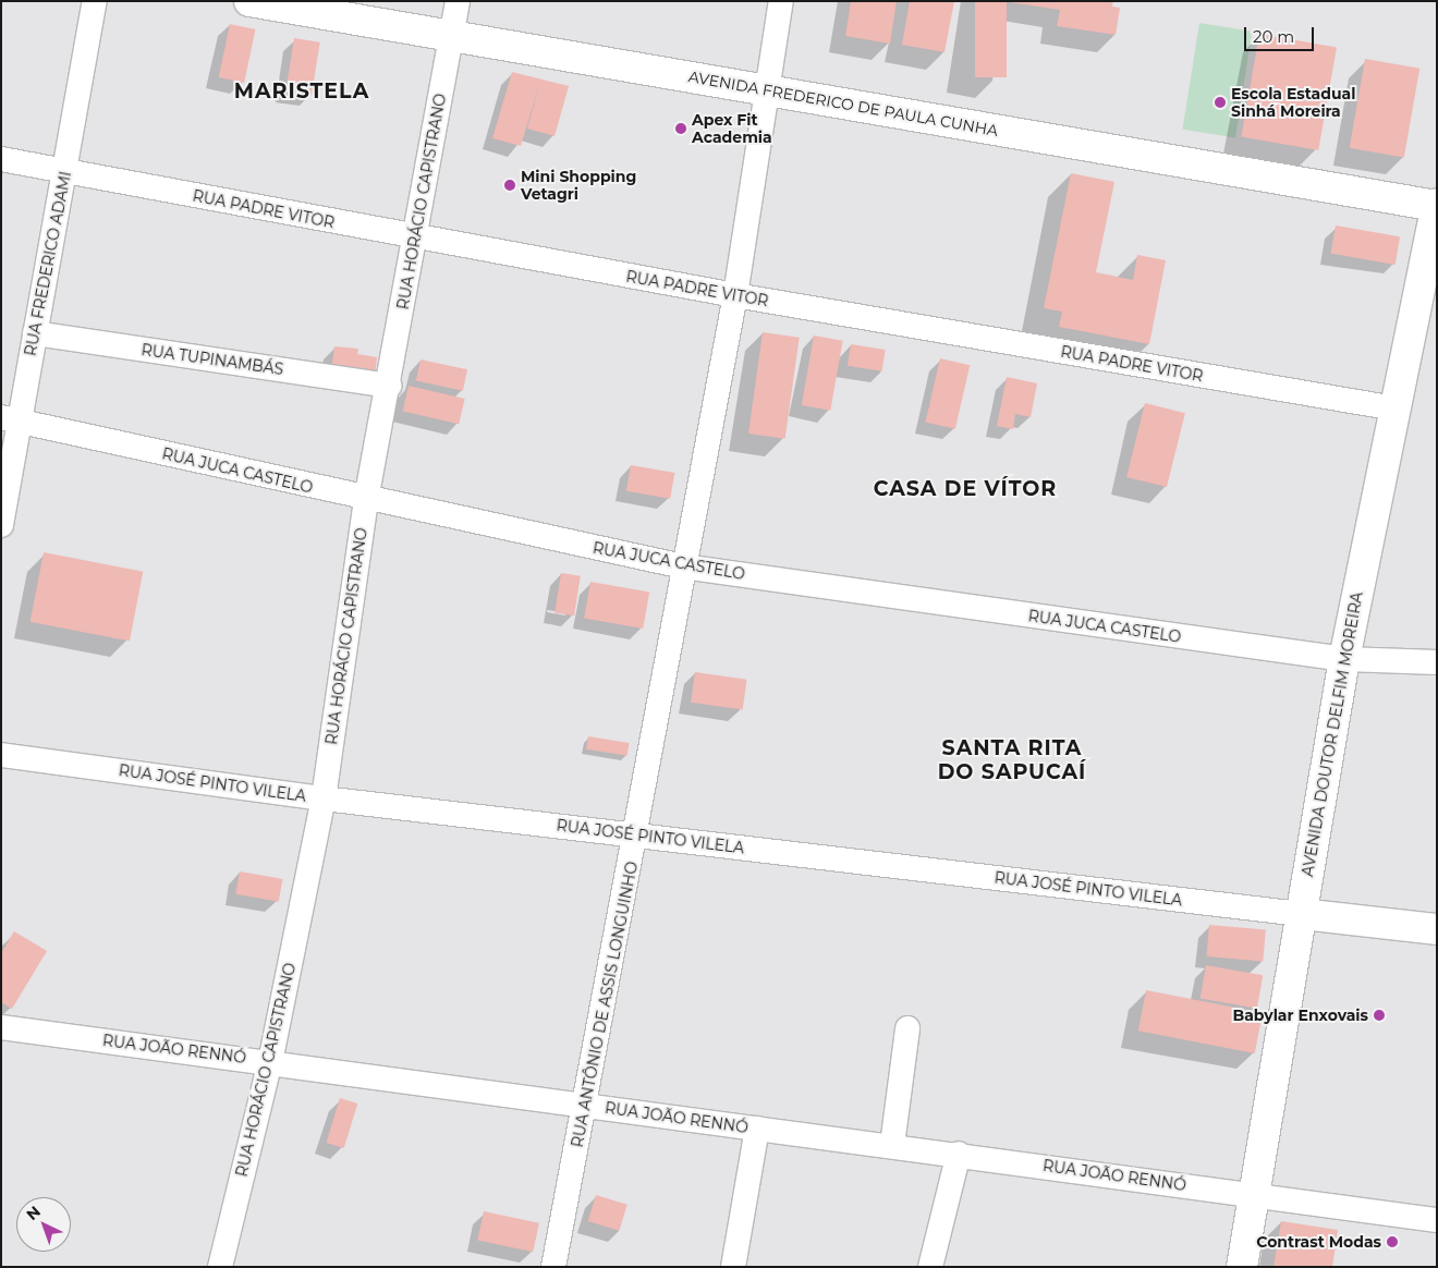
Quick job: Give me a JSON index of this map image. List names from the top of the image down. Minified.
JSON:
{"streets":{"main road":["AVENIDA FREDERICO DE PAULA CUNHA","AVENIDA DOUTOR DELFIM MOREIRA"],"street":["RUA HORÁCIO CAPISTRANO","RUA PADRE VITOR","RUA FREDERICO ADAMI","RUA TUPINAMBÁS","RUA JUCA CASTELO","RUA JOSÉ PINTO VILELA","RUA ANTÔNIO DE ASSIS LONGUINHO","RUA JOÃO RENNÓ"]},"crossings":[["AVENIDA FREDERICO DE PAULA CUNHA","RUA HORÁCIO CAPISTRANO"],["AVENIDA FREDERICO DE PAULA CUNHA","AVENIDA DOUTOR DELFIM MOREIRA"],["AVENIDA FREDERICO DE PAULA CUNHA","RUA ANTÔNIO DE ASSIS LONGUINHO"],["RUA HORÁCIO CAPISTRANO","RUA PADRE VITOR"],["RUA HORÁCIO CAPISTRANO","RUA TUPINAMBÁS"],["RUA HORÁCIO CAPISTRANO","RUA JUCA CASTELO"],["RUA HORÁCIO CAPISTRANO","RUA JOSÉ PINTO VILELA"],["RUA HORÁCIO CAPISTRANO","RUA JOÃO RENNÓ"],["RUA PADRE VITOR","RUA FREDERICO ADAMI"],["RUA PADRE VITOR","AVENIDA DOUTOR DELFIM MOREIRA"],["RUA PADRE VITOR","RUA ANTÔNIO DE ASSIS LONGUINHO"],["RUA FREDERICO ADAMI","RUA TUPINAMBÁS"],["RUA FREDERICO ADAMI","RUA JUCA CASTELO"],["RUA JUCA CASTELO","AVENIDA DOUTOR DELFIM MOREIRA"],["RUA JUCA CASTELO","RUA ANTÔNIO DE ASSIS LONGUINHO"],["AVENIDA DOUTOR DELFIM MOREIRA","RUA JOSÉ PINTO VILELA"],["AVENIDA DOUTOR DELFIM MOREIRA","RUA JOÃO RENNÓ"],["RUA JOSÉ PINTO VILELA","RUA ANTÔNIO DE ASSIS LONGUINHO"],["RUA ANTÔNIO DE ASSIS LONGUINHO","RUA JOÃO RENNÓ"]],"districts":["MARISTELA","CASA DE VÍTOR","SANTA RITA DO SAPUCAÍ"],"places":["Escola Estadual Sinhá Moreira","Apex Fit Academia","Mini Shopping Vetagri","Babylar Enxovais","Contrast Modas"],"scale_bar":"20 m","north":"top left"}
